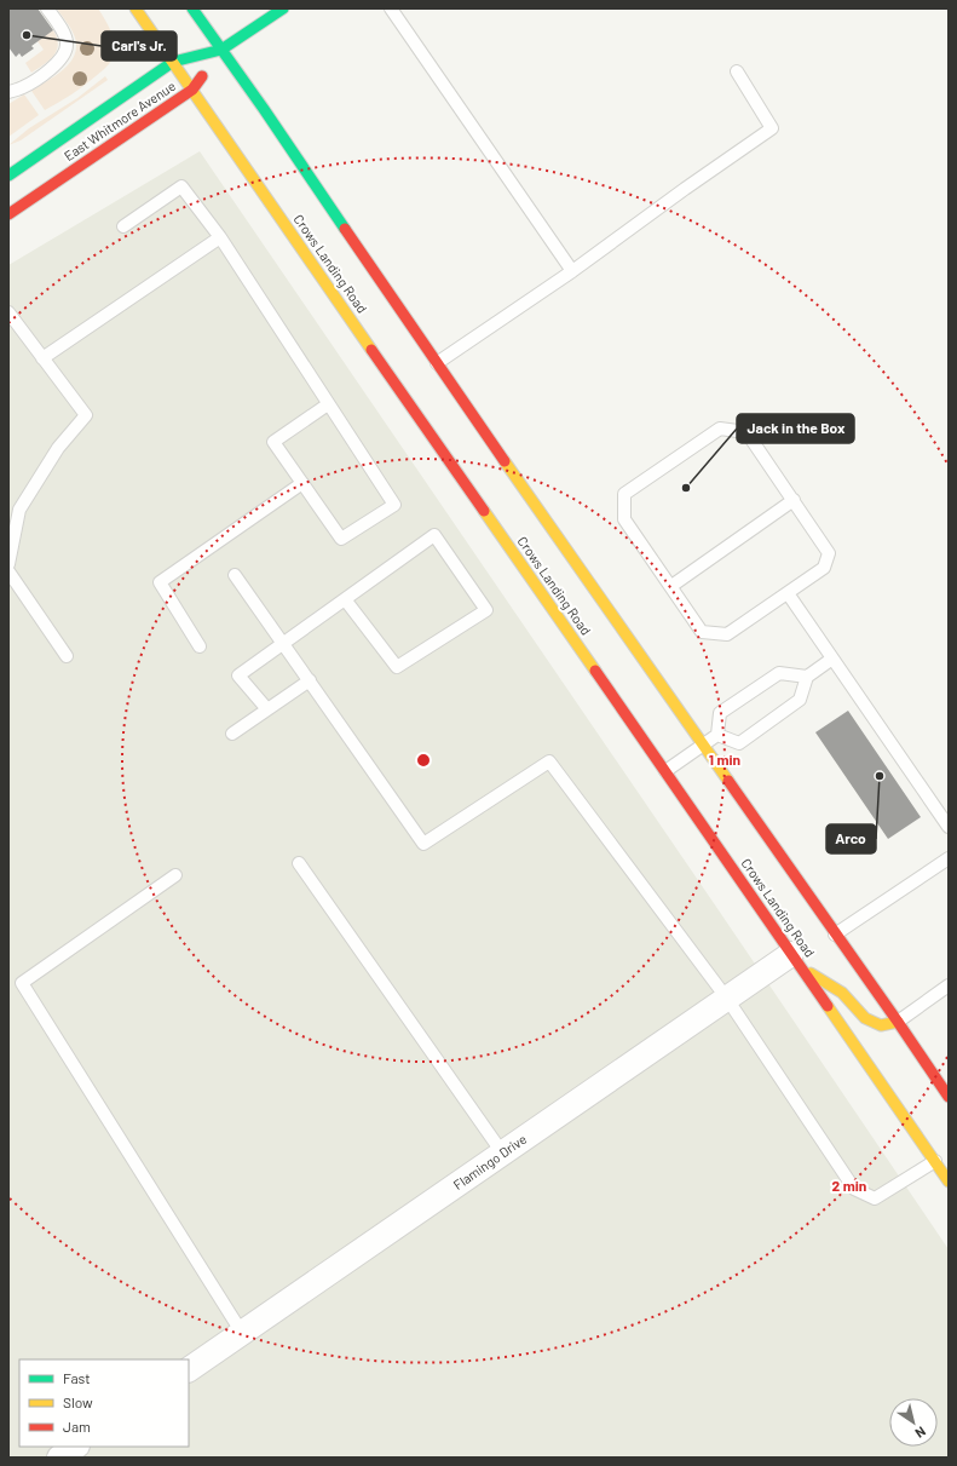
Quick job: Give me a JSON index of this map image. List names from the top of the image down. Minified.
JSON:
{"streets":{"main road":["East Whitmore Avenue","Crows Landing Road"],"street":["Flamingo Drive"]},"crossings":[["East Whitmore Avenue","Crows Landing Road"],["Crows Landing Road","Flamingo Drive"]],"places":["Carl's Jr.","Jack in the Box","Arco"],"legend":["Fast","Slow","Jam"],"north":"bottom right","rings":["1 min","2 min"]}
